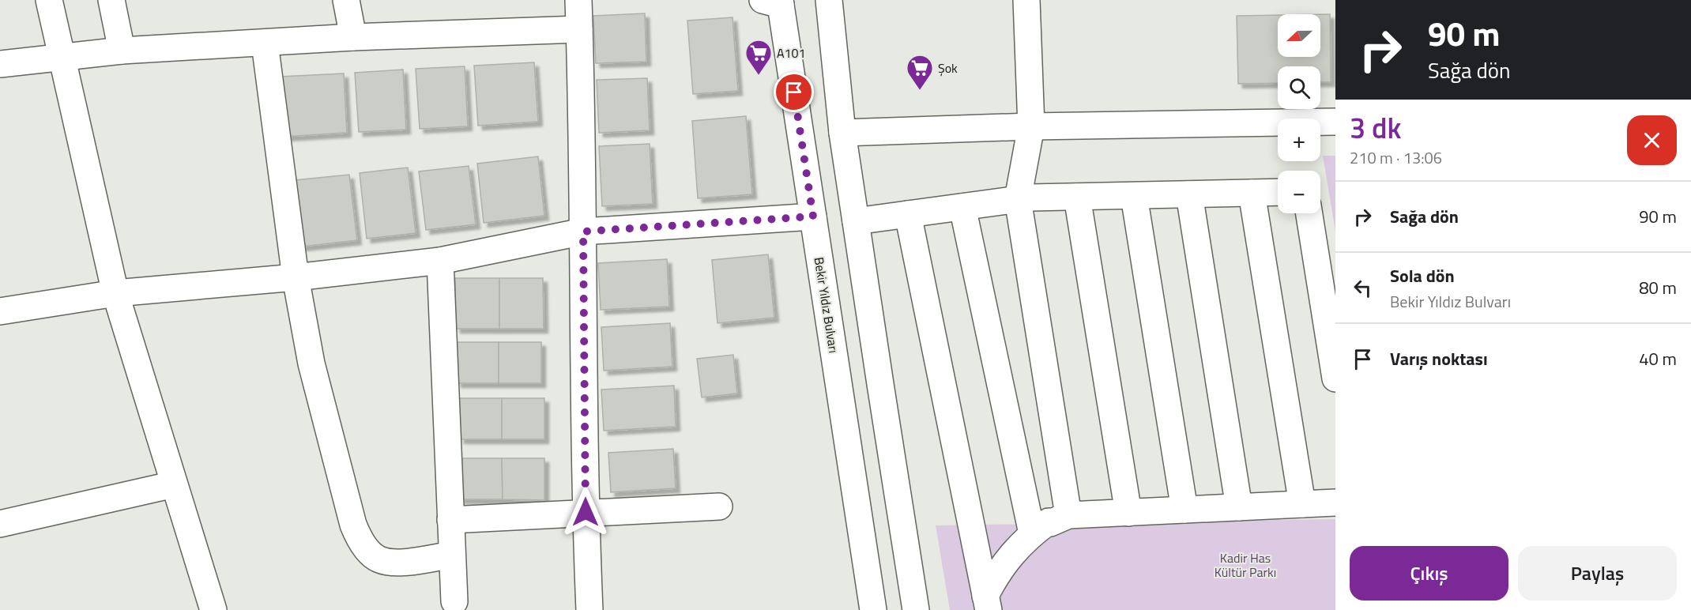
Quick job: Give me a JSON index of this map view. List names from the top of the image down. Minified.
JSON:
{"streets":{"street":["Bekir Yıldız Bulvarı"]},"parks":["Kadir Has Kültür Parkı"],"places":{"supermarket":["A101","Şok"]},"north":"left","page":{"turn":["90 m","Sağa dön"],"map_buttons":["+","−"],"heading":["3 dk","210 m · 13:06"],"list":[{"name":"Sağa dön","value":"90 m"},{"name":"Sola dön","note":"Bekir Yıldız Bulvarı","value":"80 m"},{"name":"Varış noktası","value":"40 m"}],"buttons":["Çıkış","Paylaş"]}}
